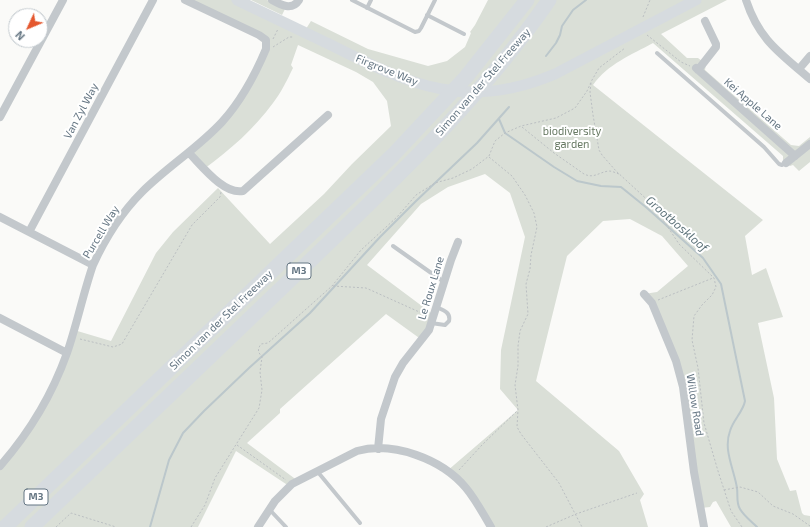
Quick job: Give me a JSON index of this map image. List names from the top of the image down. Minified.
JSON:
{"streets":{"highway":["Simon van der Stel Freeway","M3"],"street":["Firgrove Way","Kei Apple Lane","Van Zyl Way","Purcell Way","Le Roux Lane","Willow Road"]},"water":["Grootboskloof"],"parks":["biodiversity garden"],"north":"bottom left"}
